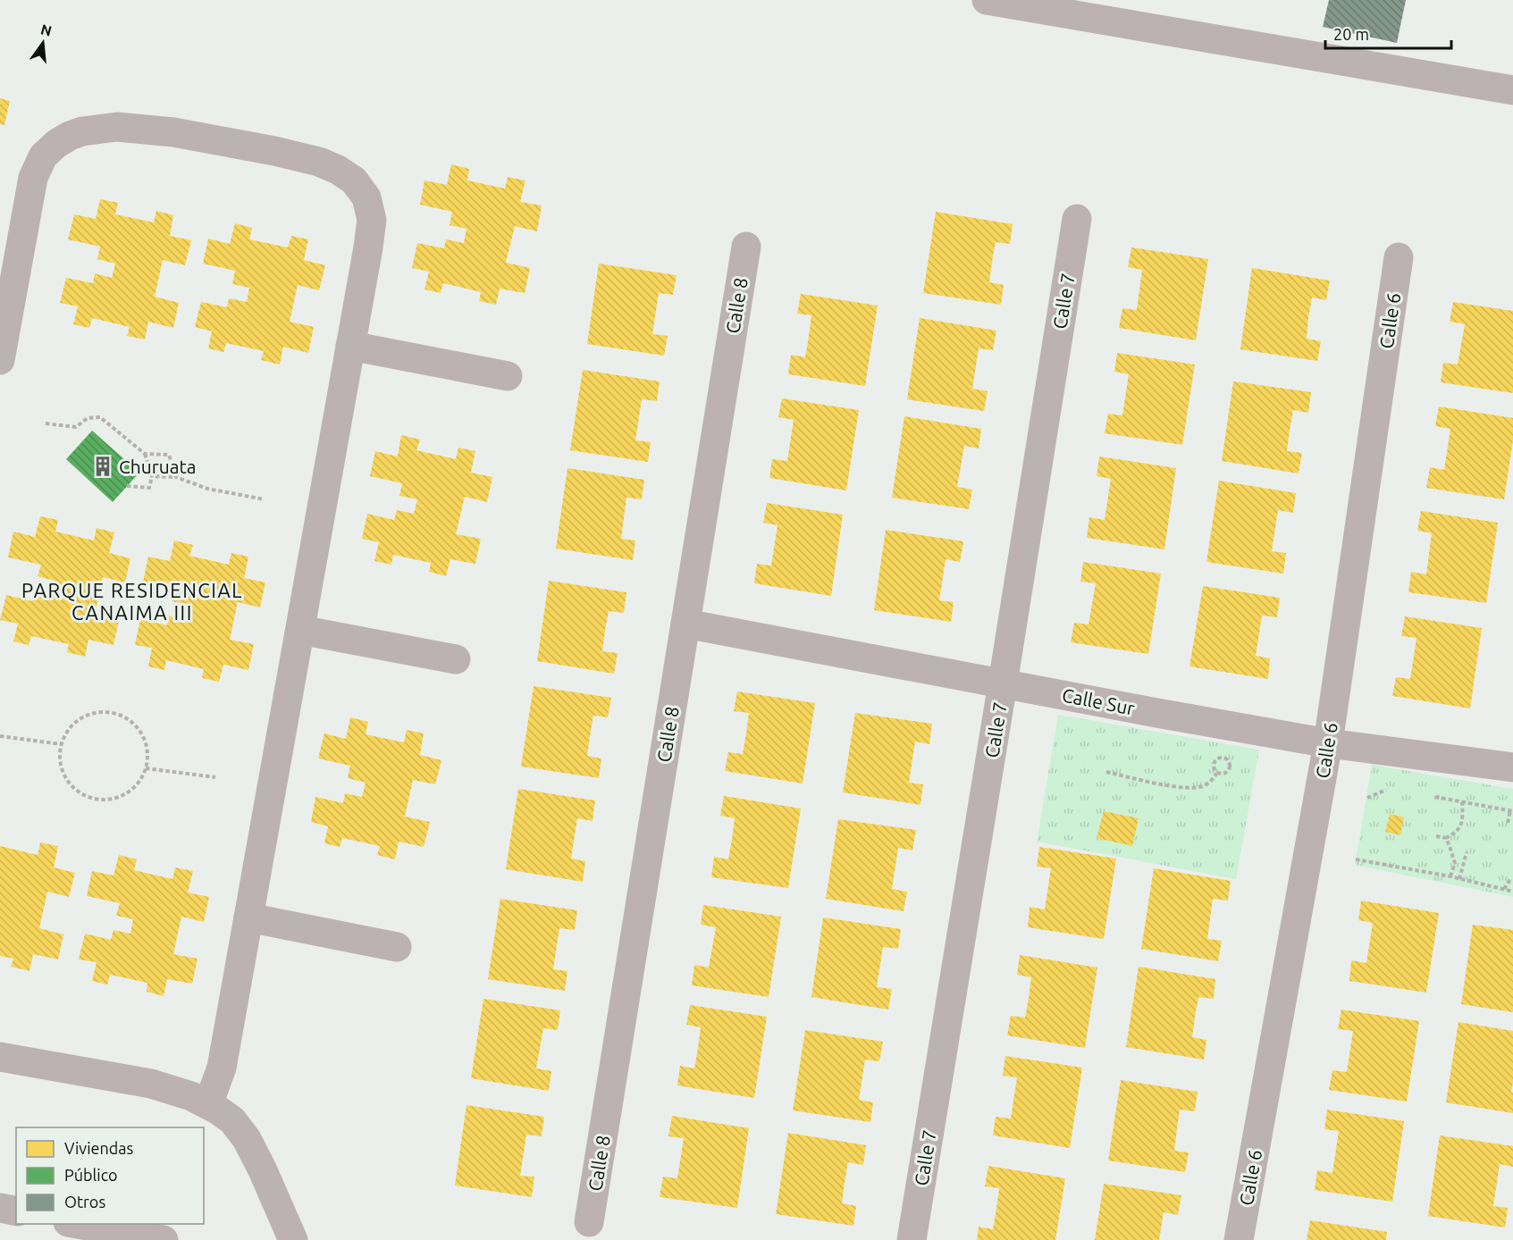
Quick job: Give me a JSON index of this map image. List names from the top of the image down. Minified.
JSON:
{"streets":{"street":["Calle 7","Calle 8","Calle 6","Calle Sur"]},"crossings":[["Calle 7","Calle Sur"],["Calle 8","Calle Sur"],["Calle 6","Calle Sur"]],"districts":["PARQUE RESIDENCIAL CANAIMA III"],"places":{"building":["Churuata"]},"legend":["Viviendas","Público","Otros"],"scale_bar":"20 m","north":"top"}
